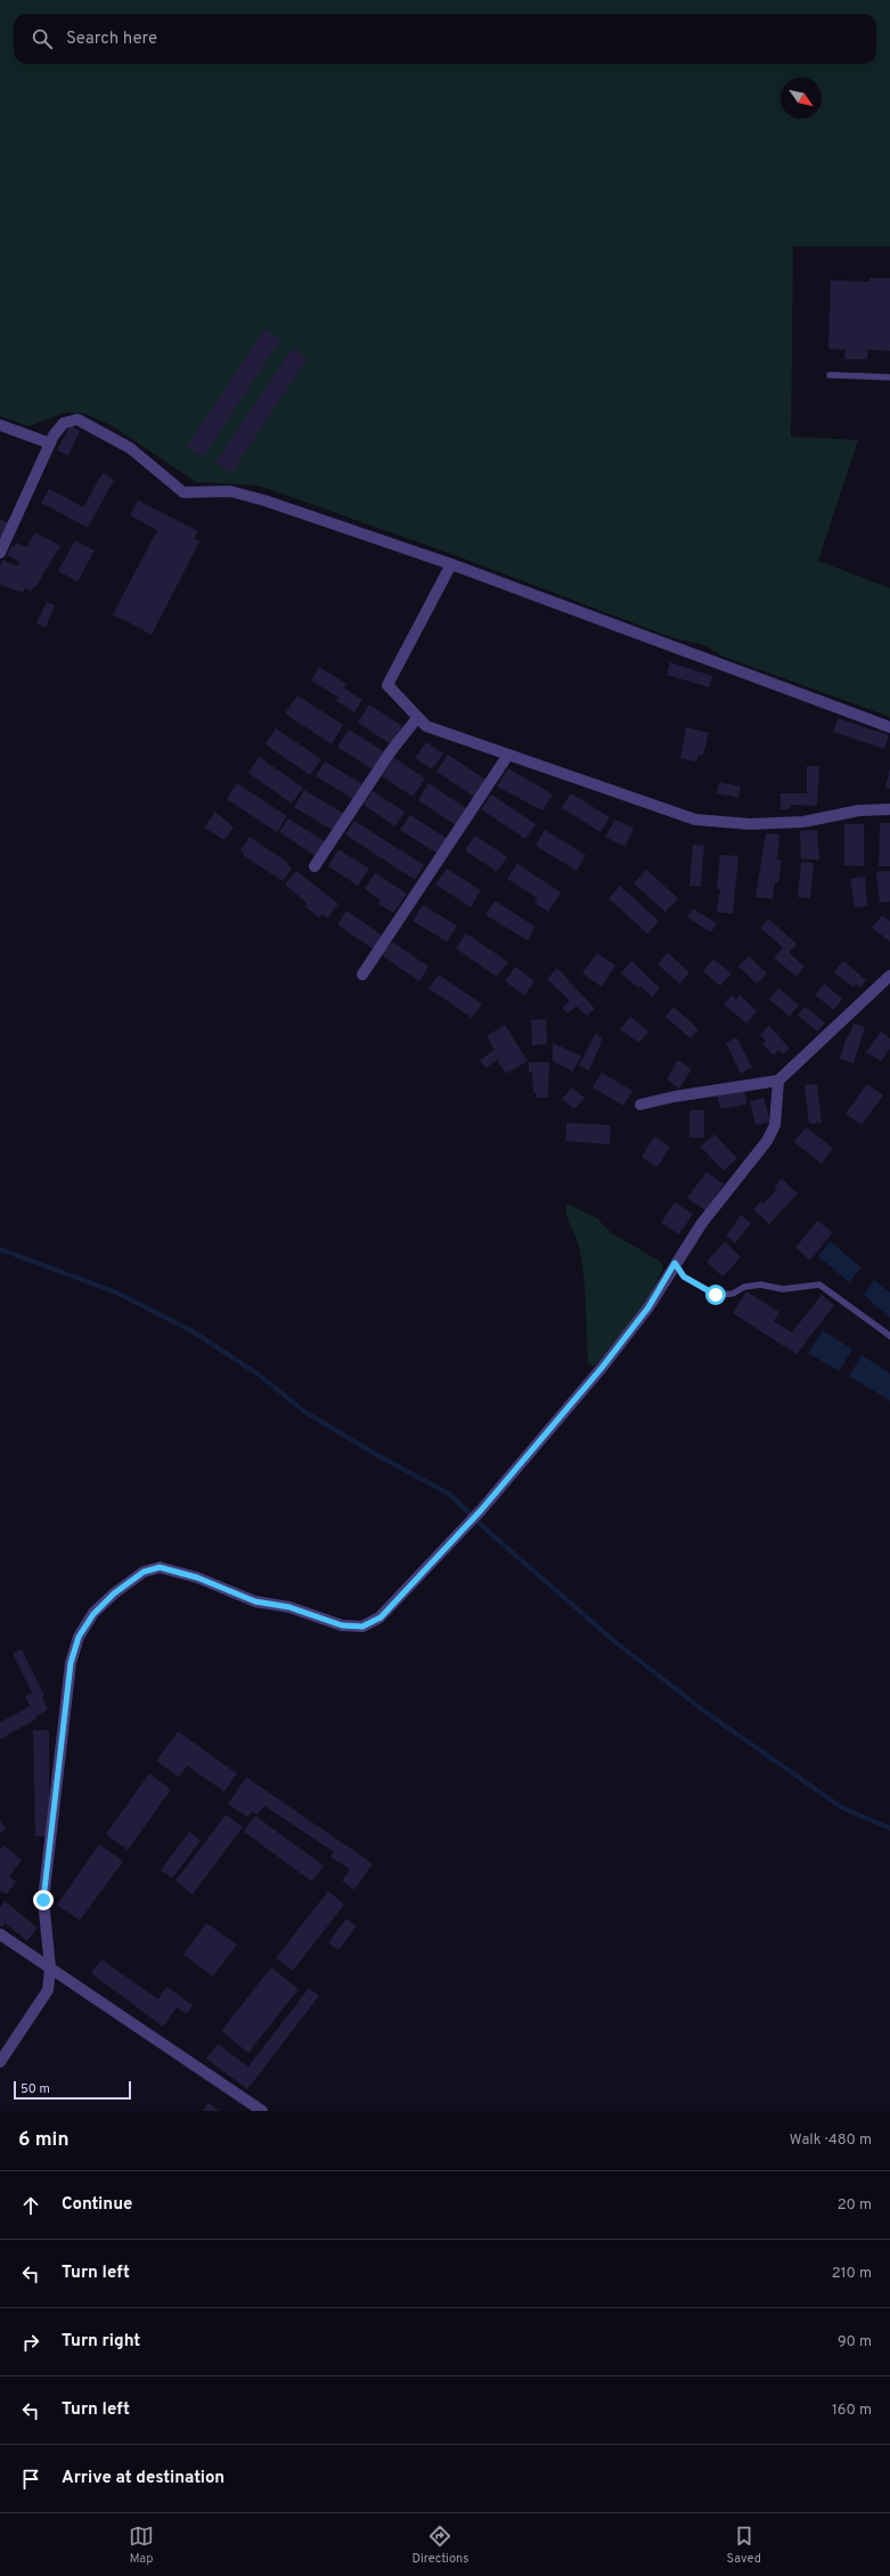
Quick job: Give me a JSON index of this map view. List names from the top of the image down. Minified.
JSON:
{"scale_bar":"50 m","north":"bottom right","page":{"search":"Search here","scale":"50 m","heading":["6 min","Walk · 480 m"],"list":[["Continue","20 m"],["Turn left","210 m"],["Turn right","90 m"],["Turn left","160 m"],"Arrive at destination"],"nav":["Map","Directions","Saved"]}}
